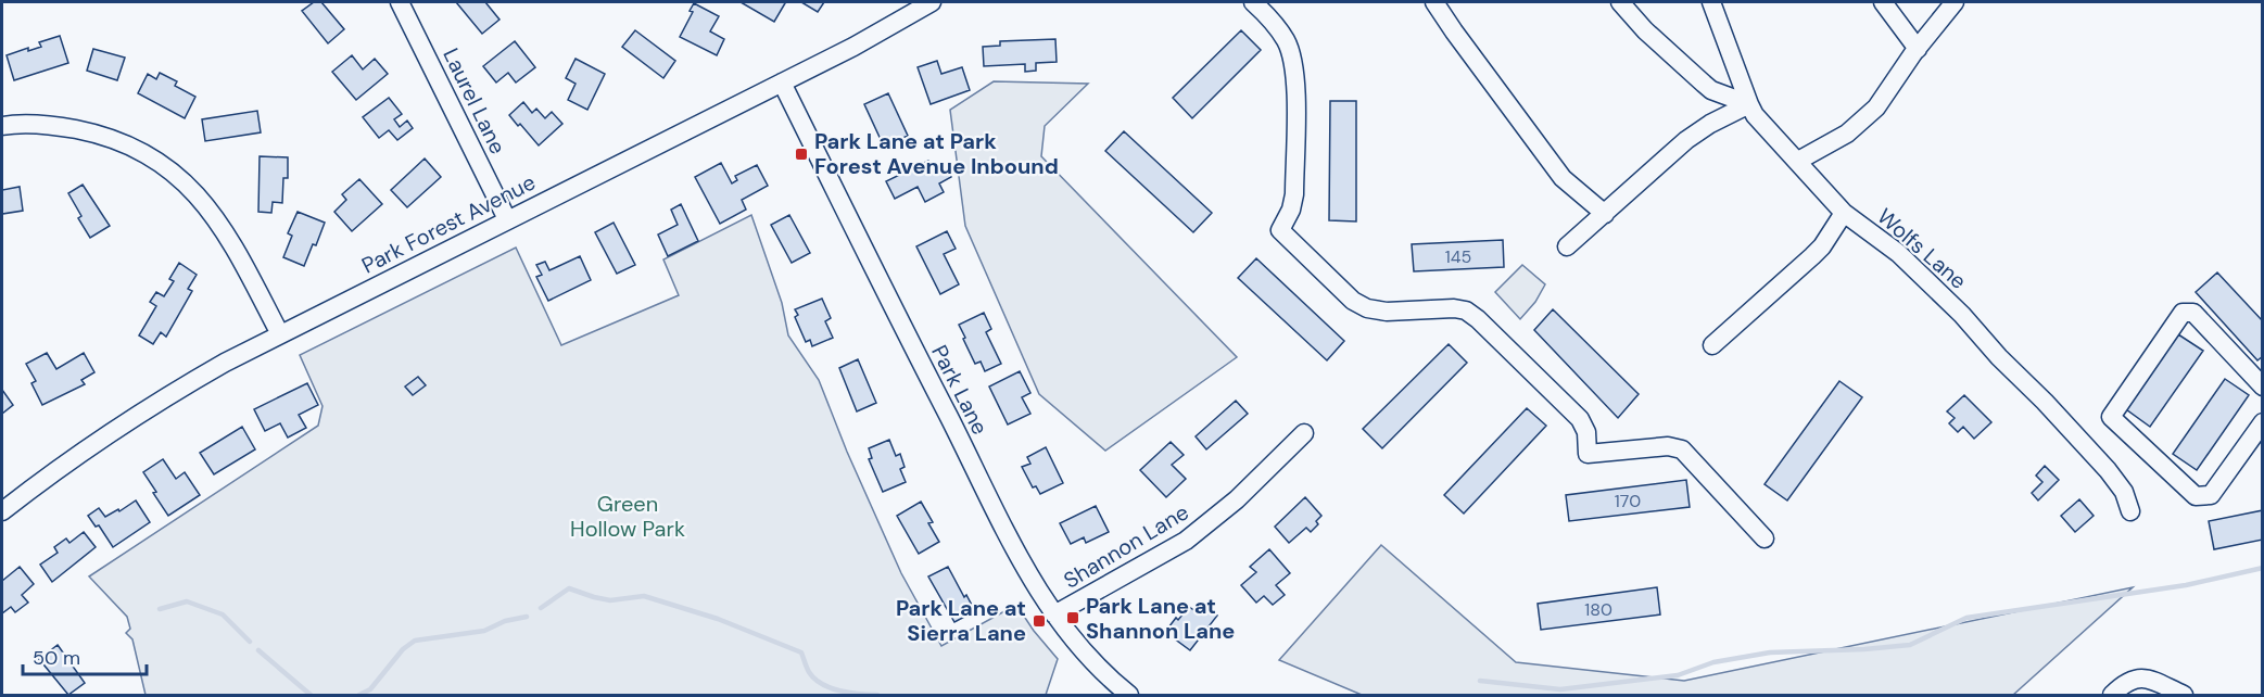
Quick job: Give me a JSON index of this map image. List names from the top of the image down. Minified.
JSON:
{"streets":{"street":["Laurel Lane","Park Forest Avenue","Wolfs Lane","Park Lane","Shannon Lane"]},"crossings":[["Laurel Lane","Park Forest Avenue"],["Park Forest Avenue","Park Lane"],["Park Lane","Shannon Lane"]],"parks":["Green Hollow Park"],"places":{"transit":["Park Lane at Park Forest Avenue Inbound","Park Lane at Shannon Lane","Park Lane at Sierra Lane"]},"house_numbers":["145","170","180"],"scale_bar":"50 m"}
